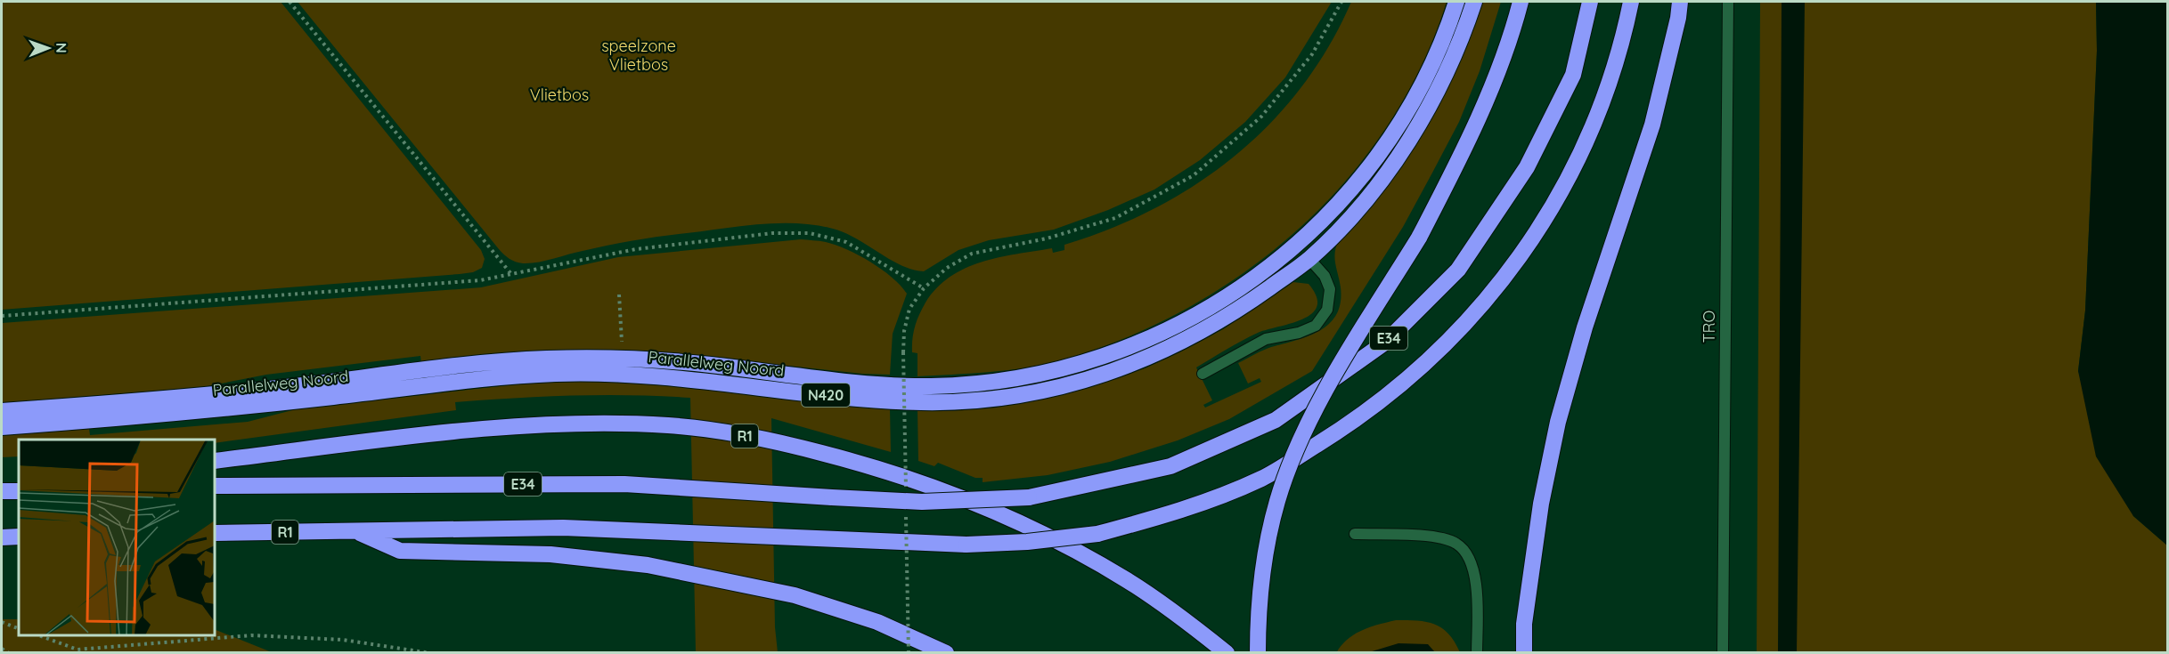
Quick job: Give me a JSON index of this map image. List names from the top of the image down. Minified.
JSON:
{"streets":{"highway":["E34","Parallelweg Noord","N420","R1"],"lane":["TRO"]},"crossings":[["E34","R1"]],"parks":["speelzone Vlietbos","Vlietbos"],"north":"right"}
